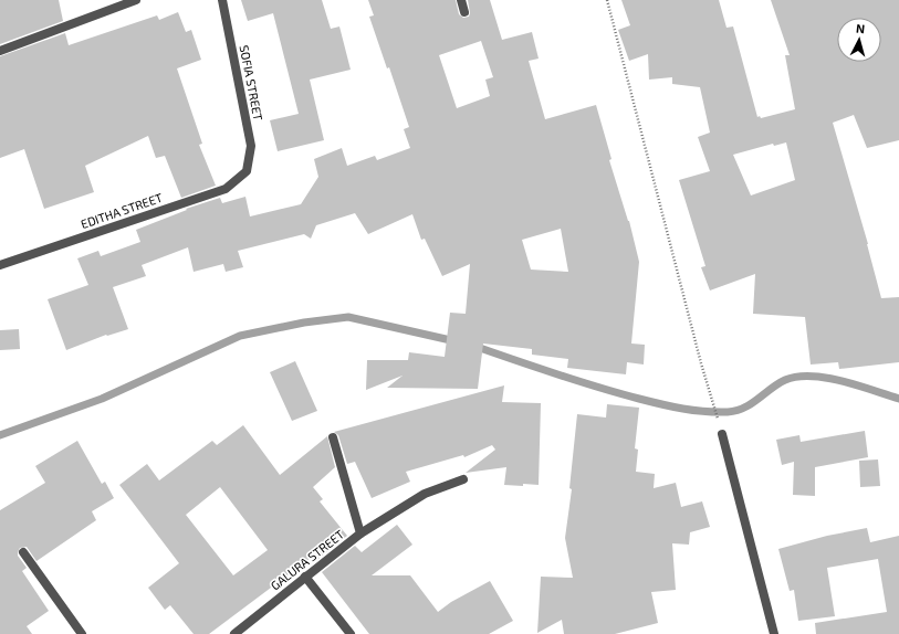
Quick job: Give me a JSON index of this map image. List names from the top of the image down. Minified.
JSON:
{"streets":{"street":["SOFIA STREET","EDITHA STREET","GALURA STREET"]},"crossings":[["SOFIA STREET","EDITHA STREET"]],"north":"top"}
